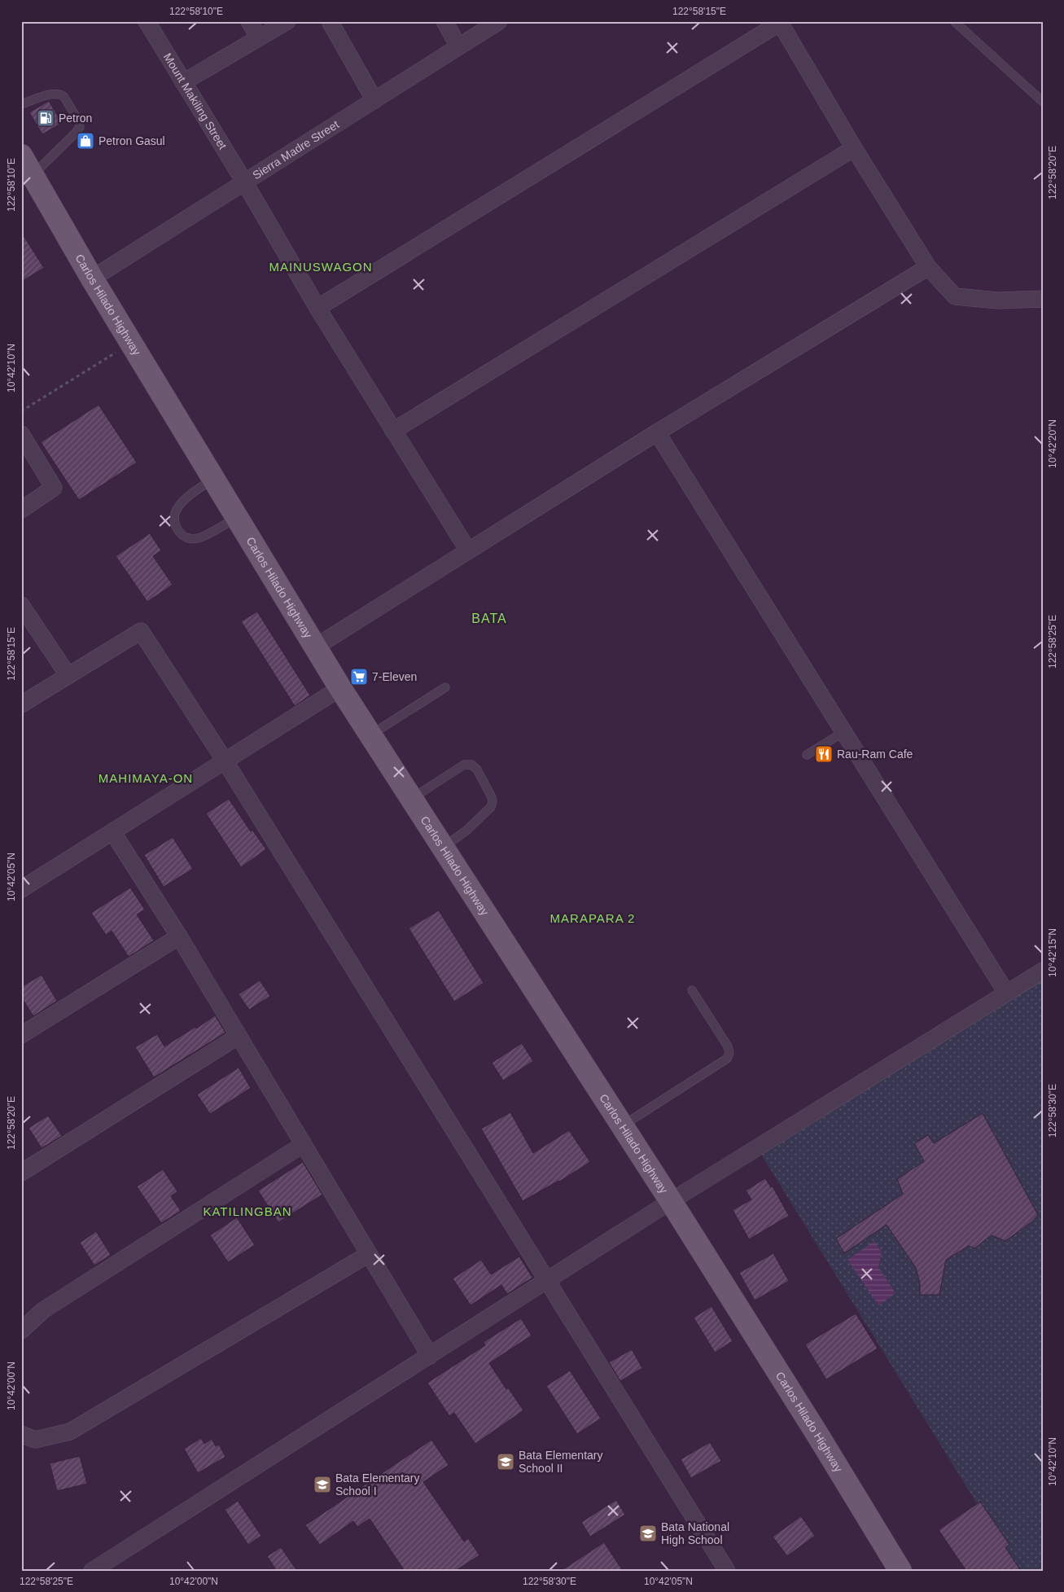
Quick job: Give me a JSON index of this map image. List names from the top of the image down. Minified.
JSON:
{"streets":{"main road":["Carlos Hilado Highway"],"street":["Mount Makiling Street","Sierra Madre Street"]},"crossings":[["Mount Makiling Street","Sierra Madre Street"],["Sierra Madre Street","Carlos Hilado Highway"]],"districts":["MAINUSWAGON","BATA","MAHIMAYA-ON","MARAPARA 2","KATILINGBAN"],"places":{"fuel station":["Petron"],"shop":["Petron Gasul"],"supermarket":["7-Eleven"],"restaurant":["Rau-Ram Cafe"],"school or university":["Bata Elementary School II","Bata Elementary School I","Bata National High School"]},"coordinates":["122°58'10\"E","122°58'15\"E","122°58'20\"E","10°42'10\"N","10°42'20\"N","122°58'25\"E","10°42'05\"N","10°42'15\"N","122°58'30\"E","10°42'00\"N"]}
